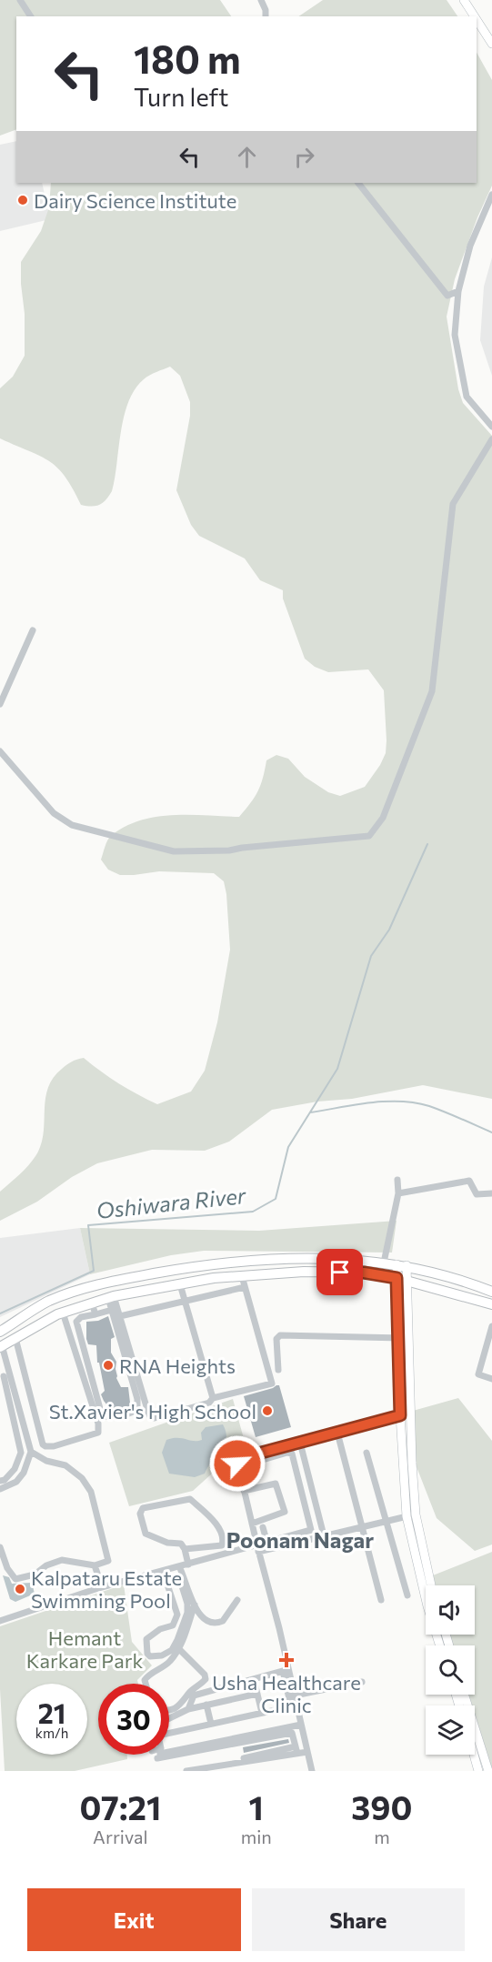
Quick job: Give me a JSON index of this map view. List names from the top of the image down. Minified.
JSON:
{"districts":["Poonam Nagar"],"water":["Oshiwara River"],"parks":["Hemant Karkare Park"],"places":{"other":["Dairy Science Institute","RNA Heights","St.Xavier's High School","Kalpataru Estate Swimming Pool"],"health":["Usha Healthcare Clinic"]},"page":{"turn":["180 m","Turn left"],"speed":"21 km/h","limit":"30","eta":["07:21","Arrival","1","min","390","m"],"buttons":["Exit","Share"]}}
